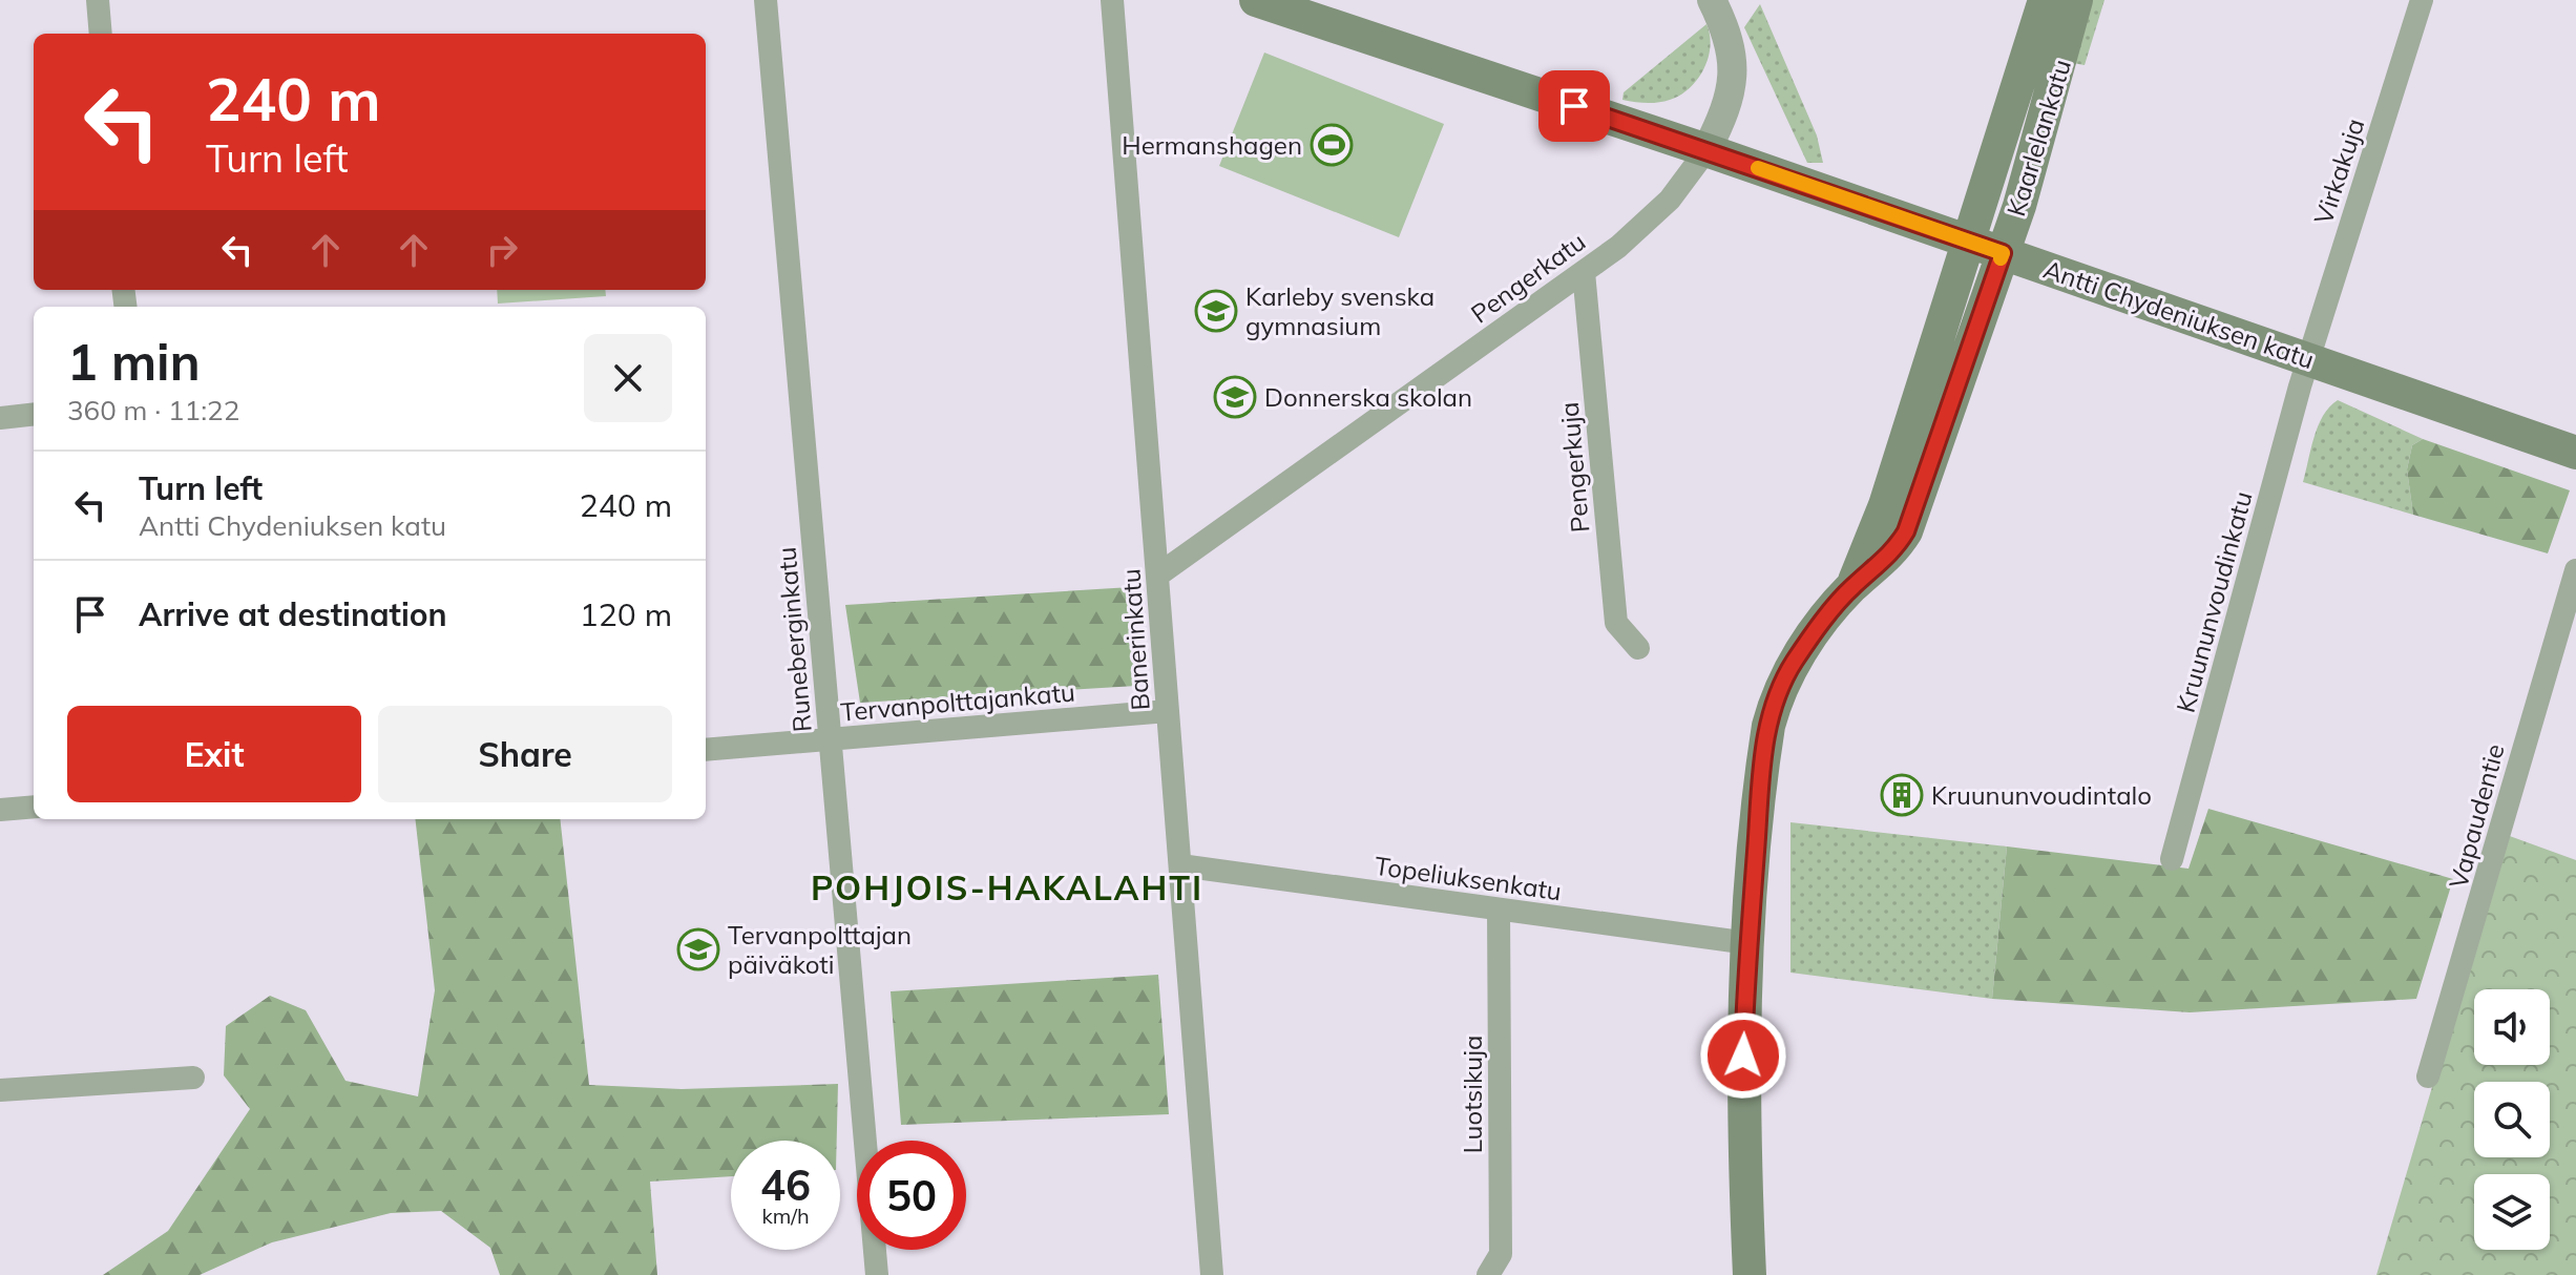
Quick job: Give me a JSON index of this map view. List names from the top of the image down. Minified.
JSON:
{"streets":{"main road":["Kaarlelankatu","Antti Chydeniuksen katu"],"street":["Virkakuja","Pengerkatu","Pengerkuja","Kruununvoudinkatu","Runeberginkatu","Banerinkatu","Tervanpolttajankatu","Vapaudentie","Topeliuksenkatu","Luotsikuja"]},"crossings":[["Kaarlelankatu","Antti Chydeniuksen katu"],["Kaarlelankatu","Topeliuksenkatu"],["Virkakuja","Antti Chydeniuksen katu"],["Virkakuja","Kruununvoudinkatu"],["Pengerkatu","Antti Chydeniuksen katu"],["Pengerkatu","Pengerkuja"],["Pengerkatu","Banerinkatu"],["Antti Chydeniuksen katu","Kruununvoudinkatu"],["Runeberginkatu","Tervanpolttajankatu"],["Banerinkatu","Tervanpolttajankatu"],["Banerinkatu","Topeliuksenkatu"],["Topeliuksenkatu","Luotsikuja"]],"districts":["POHJOIS-HAKALAHTI"],"places":{"sports":["Hermanshagen"],"school or university":["Karleby svenska gymnasium","Donnerska skolan","Tervanpolttajan päiväkoti"],"building":["Kruununvoudintalo"]},"page":{"turn":["240 m","Turn left"],"heading":["1 min","360 m · 11:22"],"list":[{"name":"Turn left","note":"Antti Chydeniuksen katu","value":"240 m"},{"name":"Arrive at destination","value":"120 m"}],"buttons":["Exit","Share"],"speed":"46 km/h","limit":"50"}}
